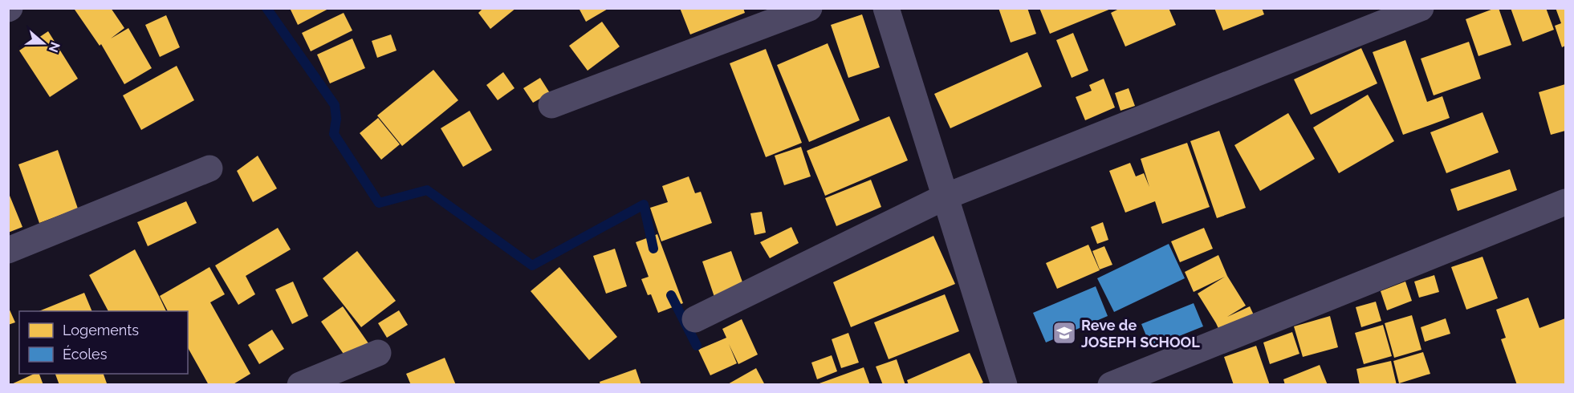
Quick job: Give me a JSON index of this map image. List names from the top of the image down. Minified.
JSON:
{"places":{"school or university":["Reve de JOSEPH SCHOOL"]},"legend":["Logements","Écoles"],"north":"right"}
